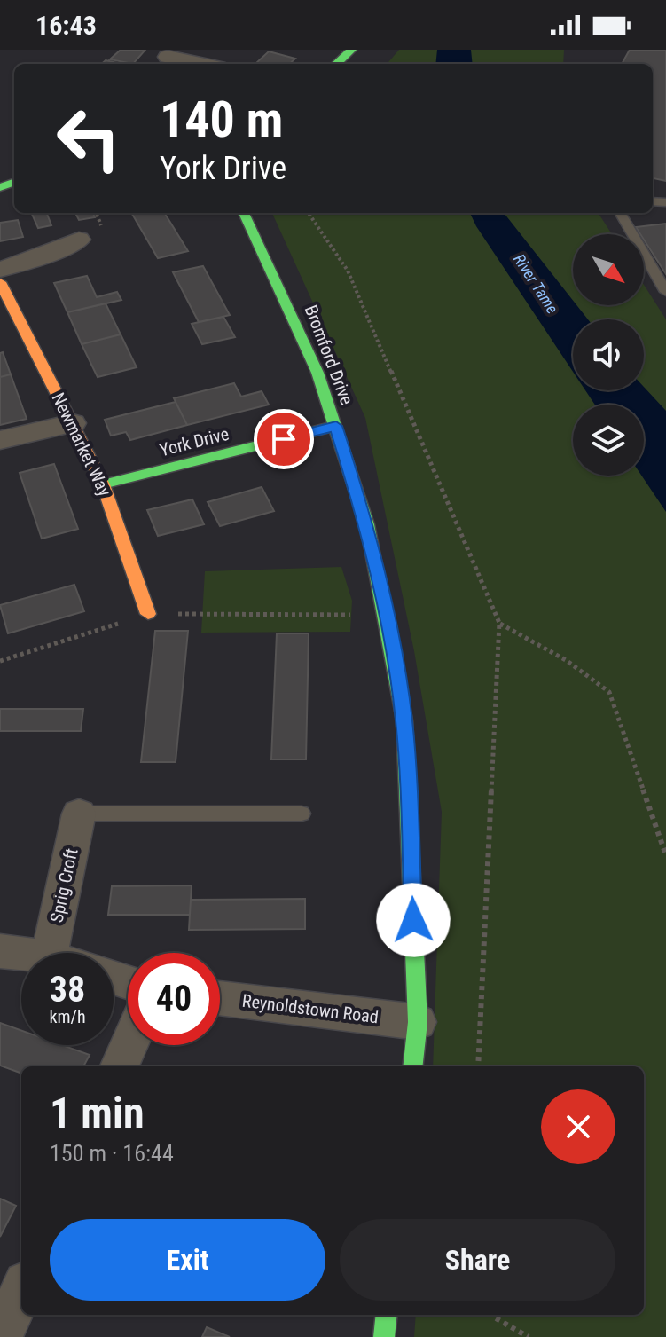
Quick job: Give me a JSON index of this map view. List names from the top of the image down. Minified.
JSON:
{"streets":{"street":["Bromford Drive","York Drive","Newmarket Way","Sprig Croft","Reynoldstown Road"]},"crossings":[["Bromford Drive","York Drive"],["Bromford Drive","Reynoldstown Road"],["York Drive","Newmarket Way"]],"water":["River Tame"],"north":"bottom right","page":{"status":"16:43","turn":["140 m","York Drive"],"speed":"38 km/h","limit":"40","heading":["1 min","150 m · 16:44"],"buttons":["Exit","Share"]}}
